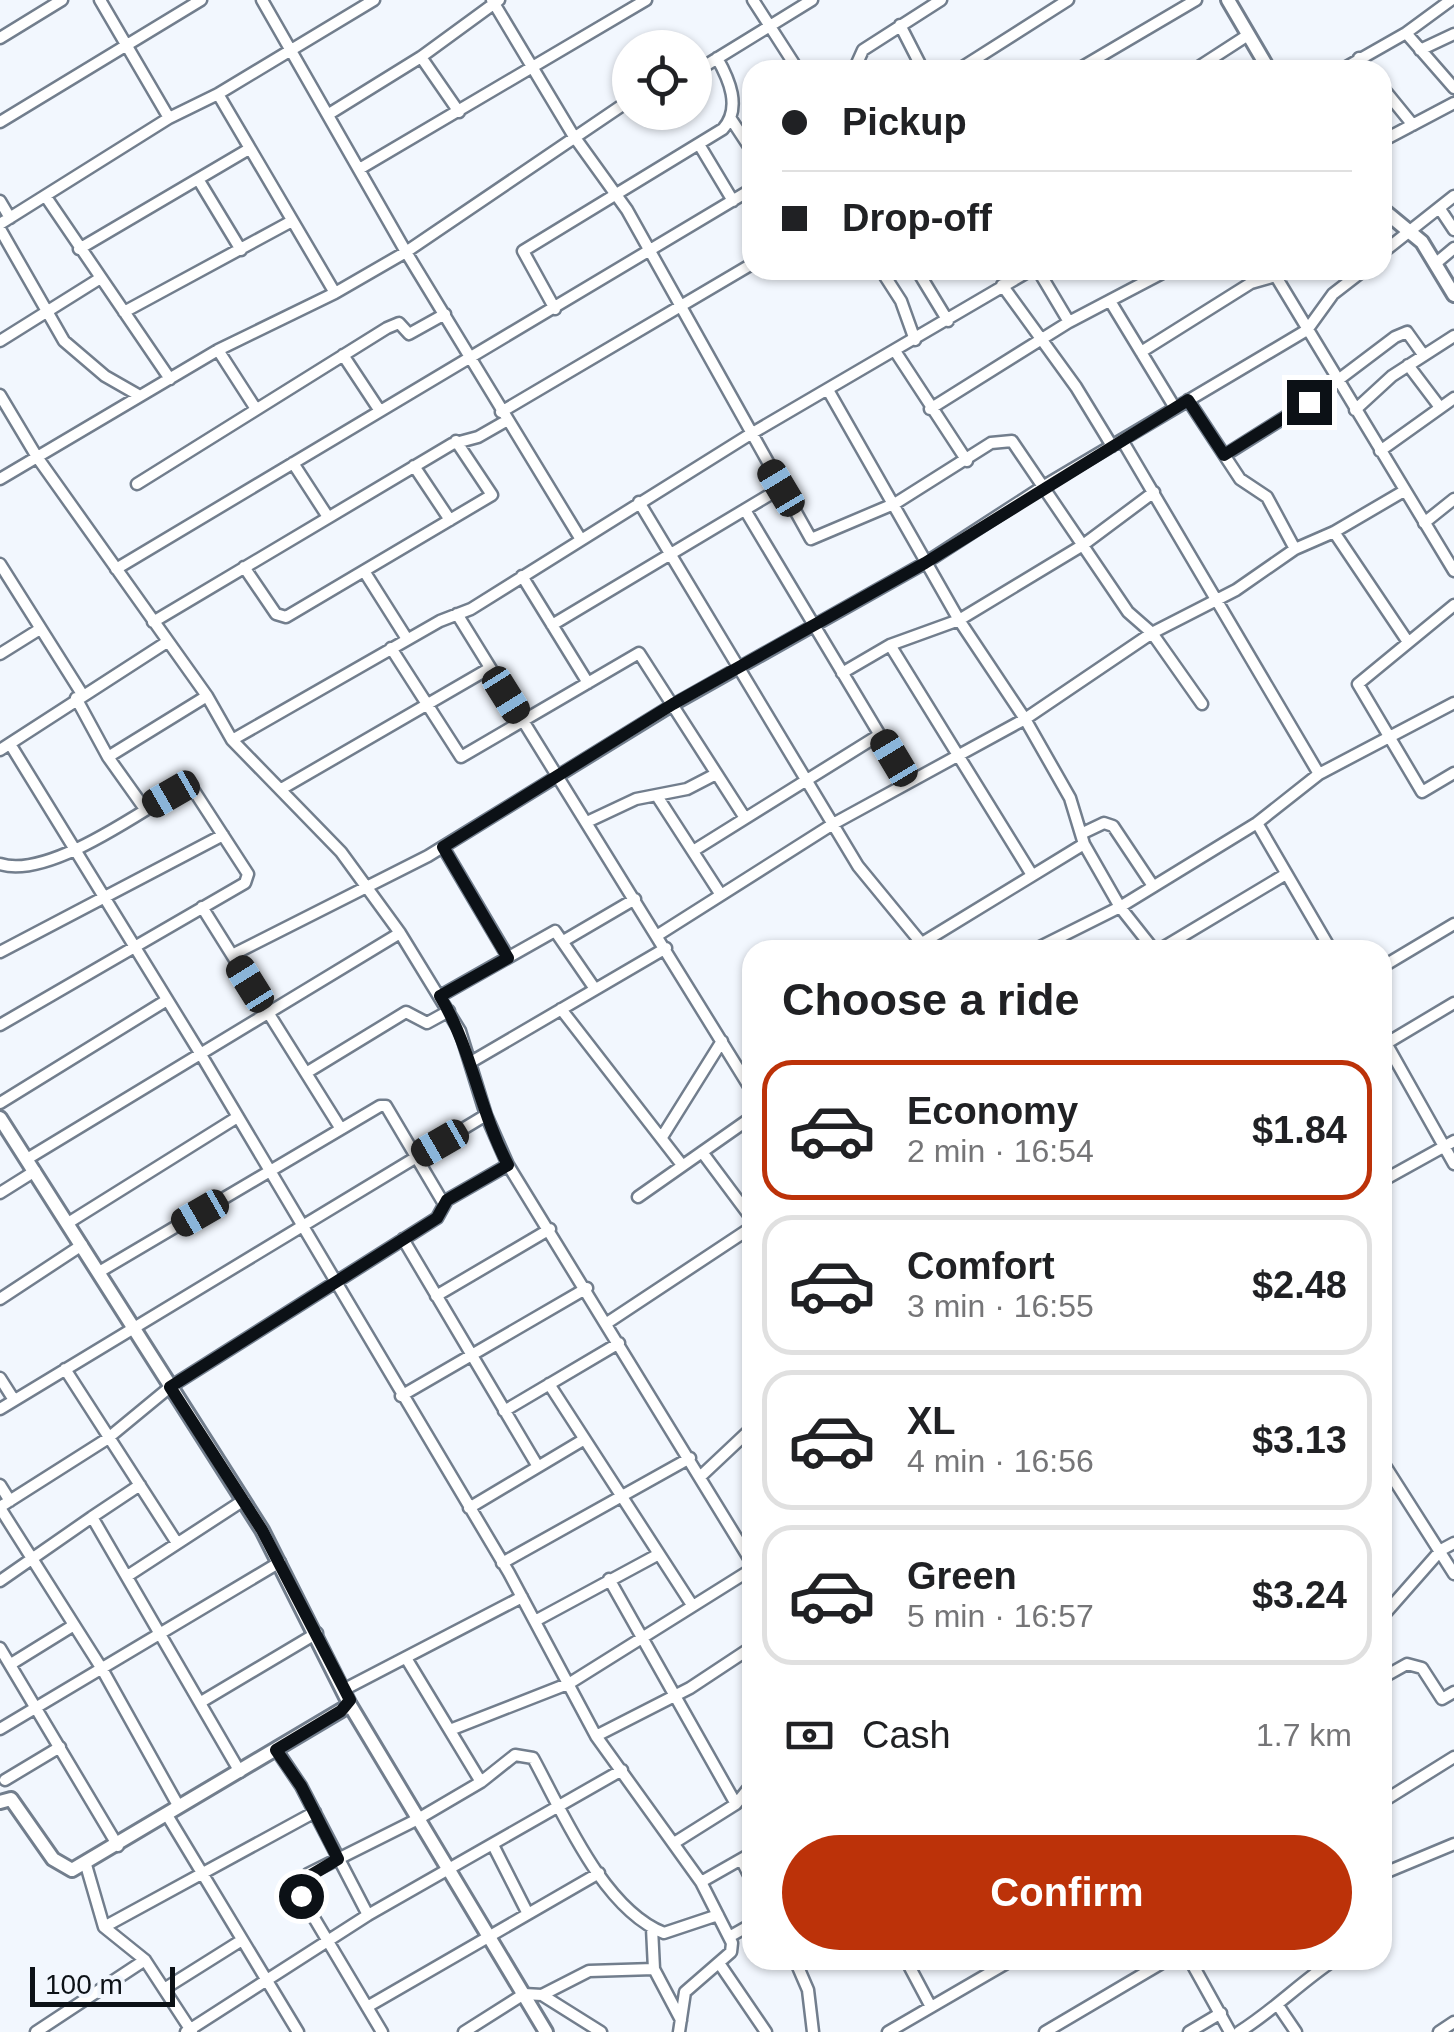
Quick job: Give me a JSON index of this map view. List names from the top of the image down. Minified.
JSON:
{"scale_bar":"100 m","page":{"banner":["Pickup","Drop-off"],"heading":"Choose a ride","list":[{"name":"Economy","note":"2 min · 16:54","value":"$1.84"},{"name":"Comfort","note":"3 min · 16:55","value":"$2.48"},{"name":"XL","note":"4 min · 16:56","value":"$3.13"},{"name":"Green","note":"5 min · 16:57","value":"$3.24"}],"pay":["Cash","1.7 km"],"buttons":"Confirm","scale":"100 m"}}
